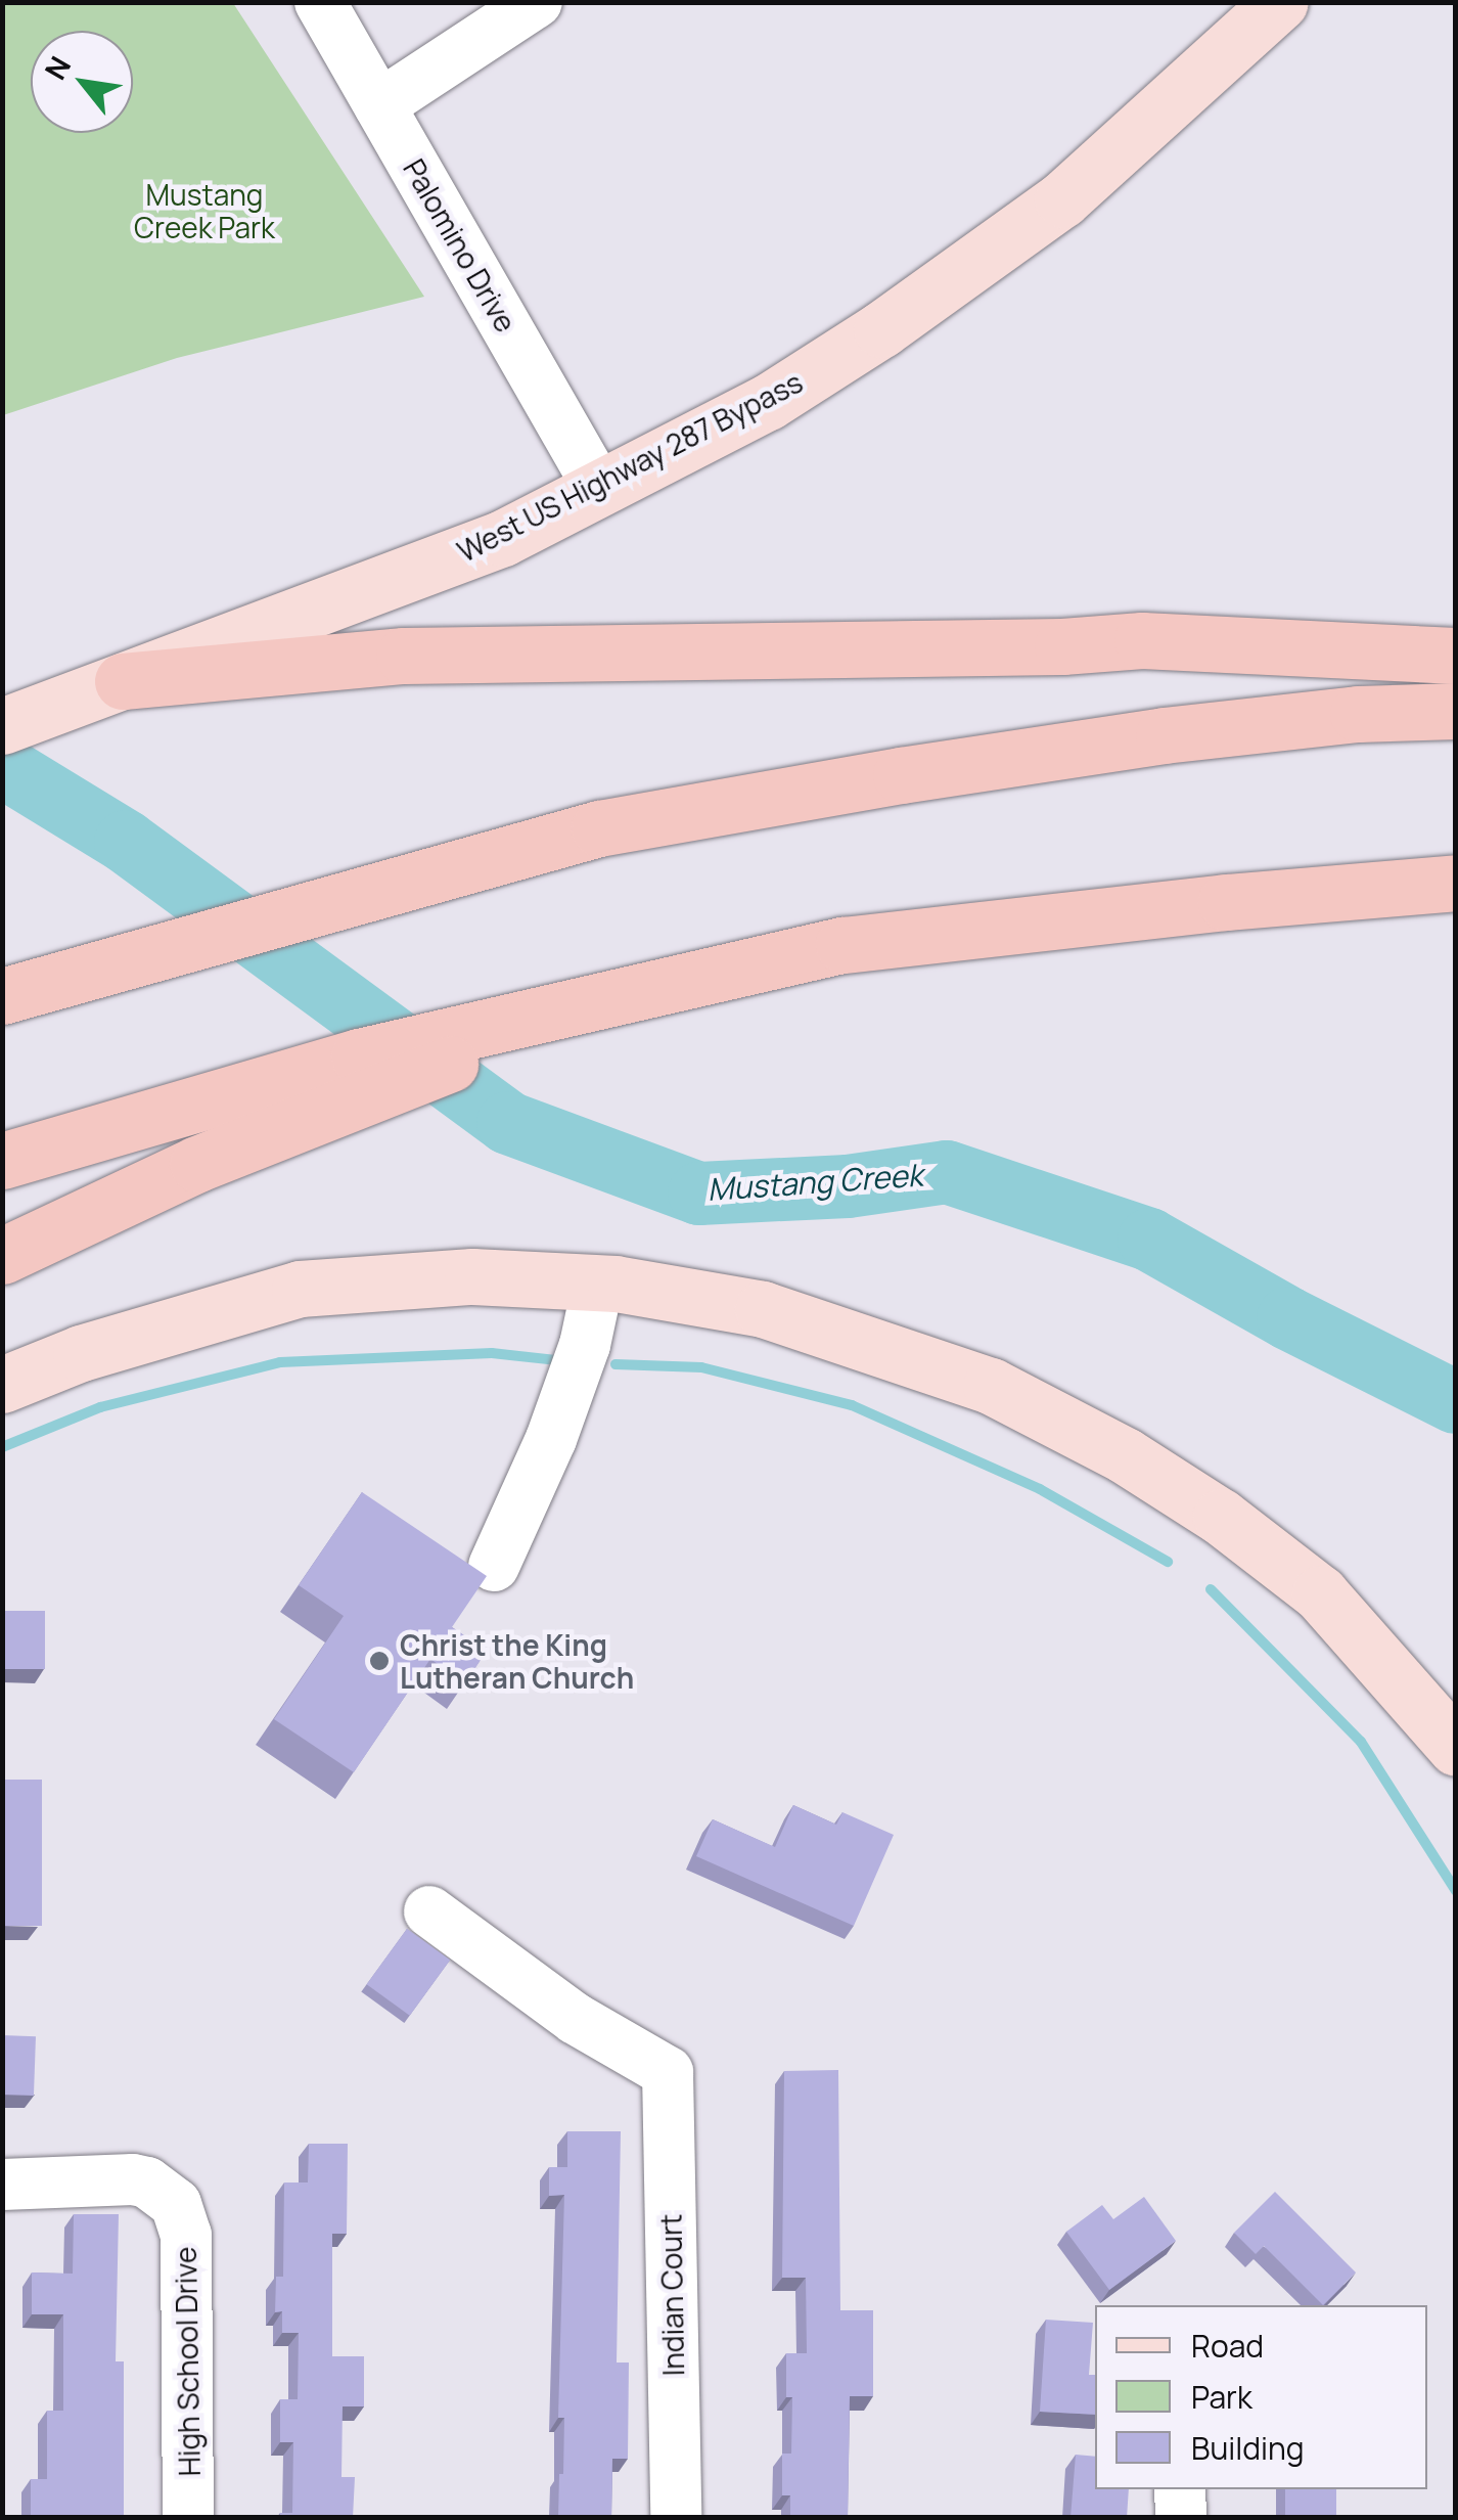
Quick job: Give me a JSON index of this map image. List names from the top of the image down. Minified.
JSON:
{"streets":{"main road":["West US Highway 287 Bypass"],"street":["Palomino Drive","Indian Court","High School Drive"]},"crossings":[["Palomino Drive","West US Highway 287 Bypass"]],"water":["Mustang Creek"],"parks":["Mustang Creek Park"],"places":["Christ the King Lutheran Church"],"legend":["Road","Park","Building"],"north":"top left"}
